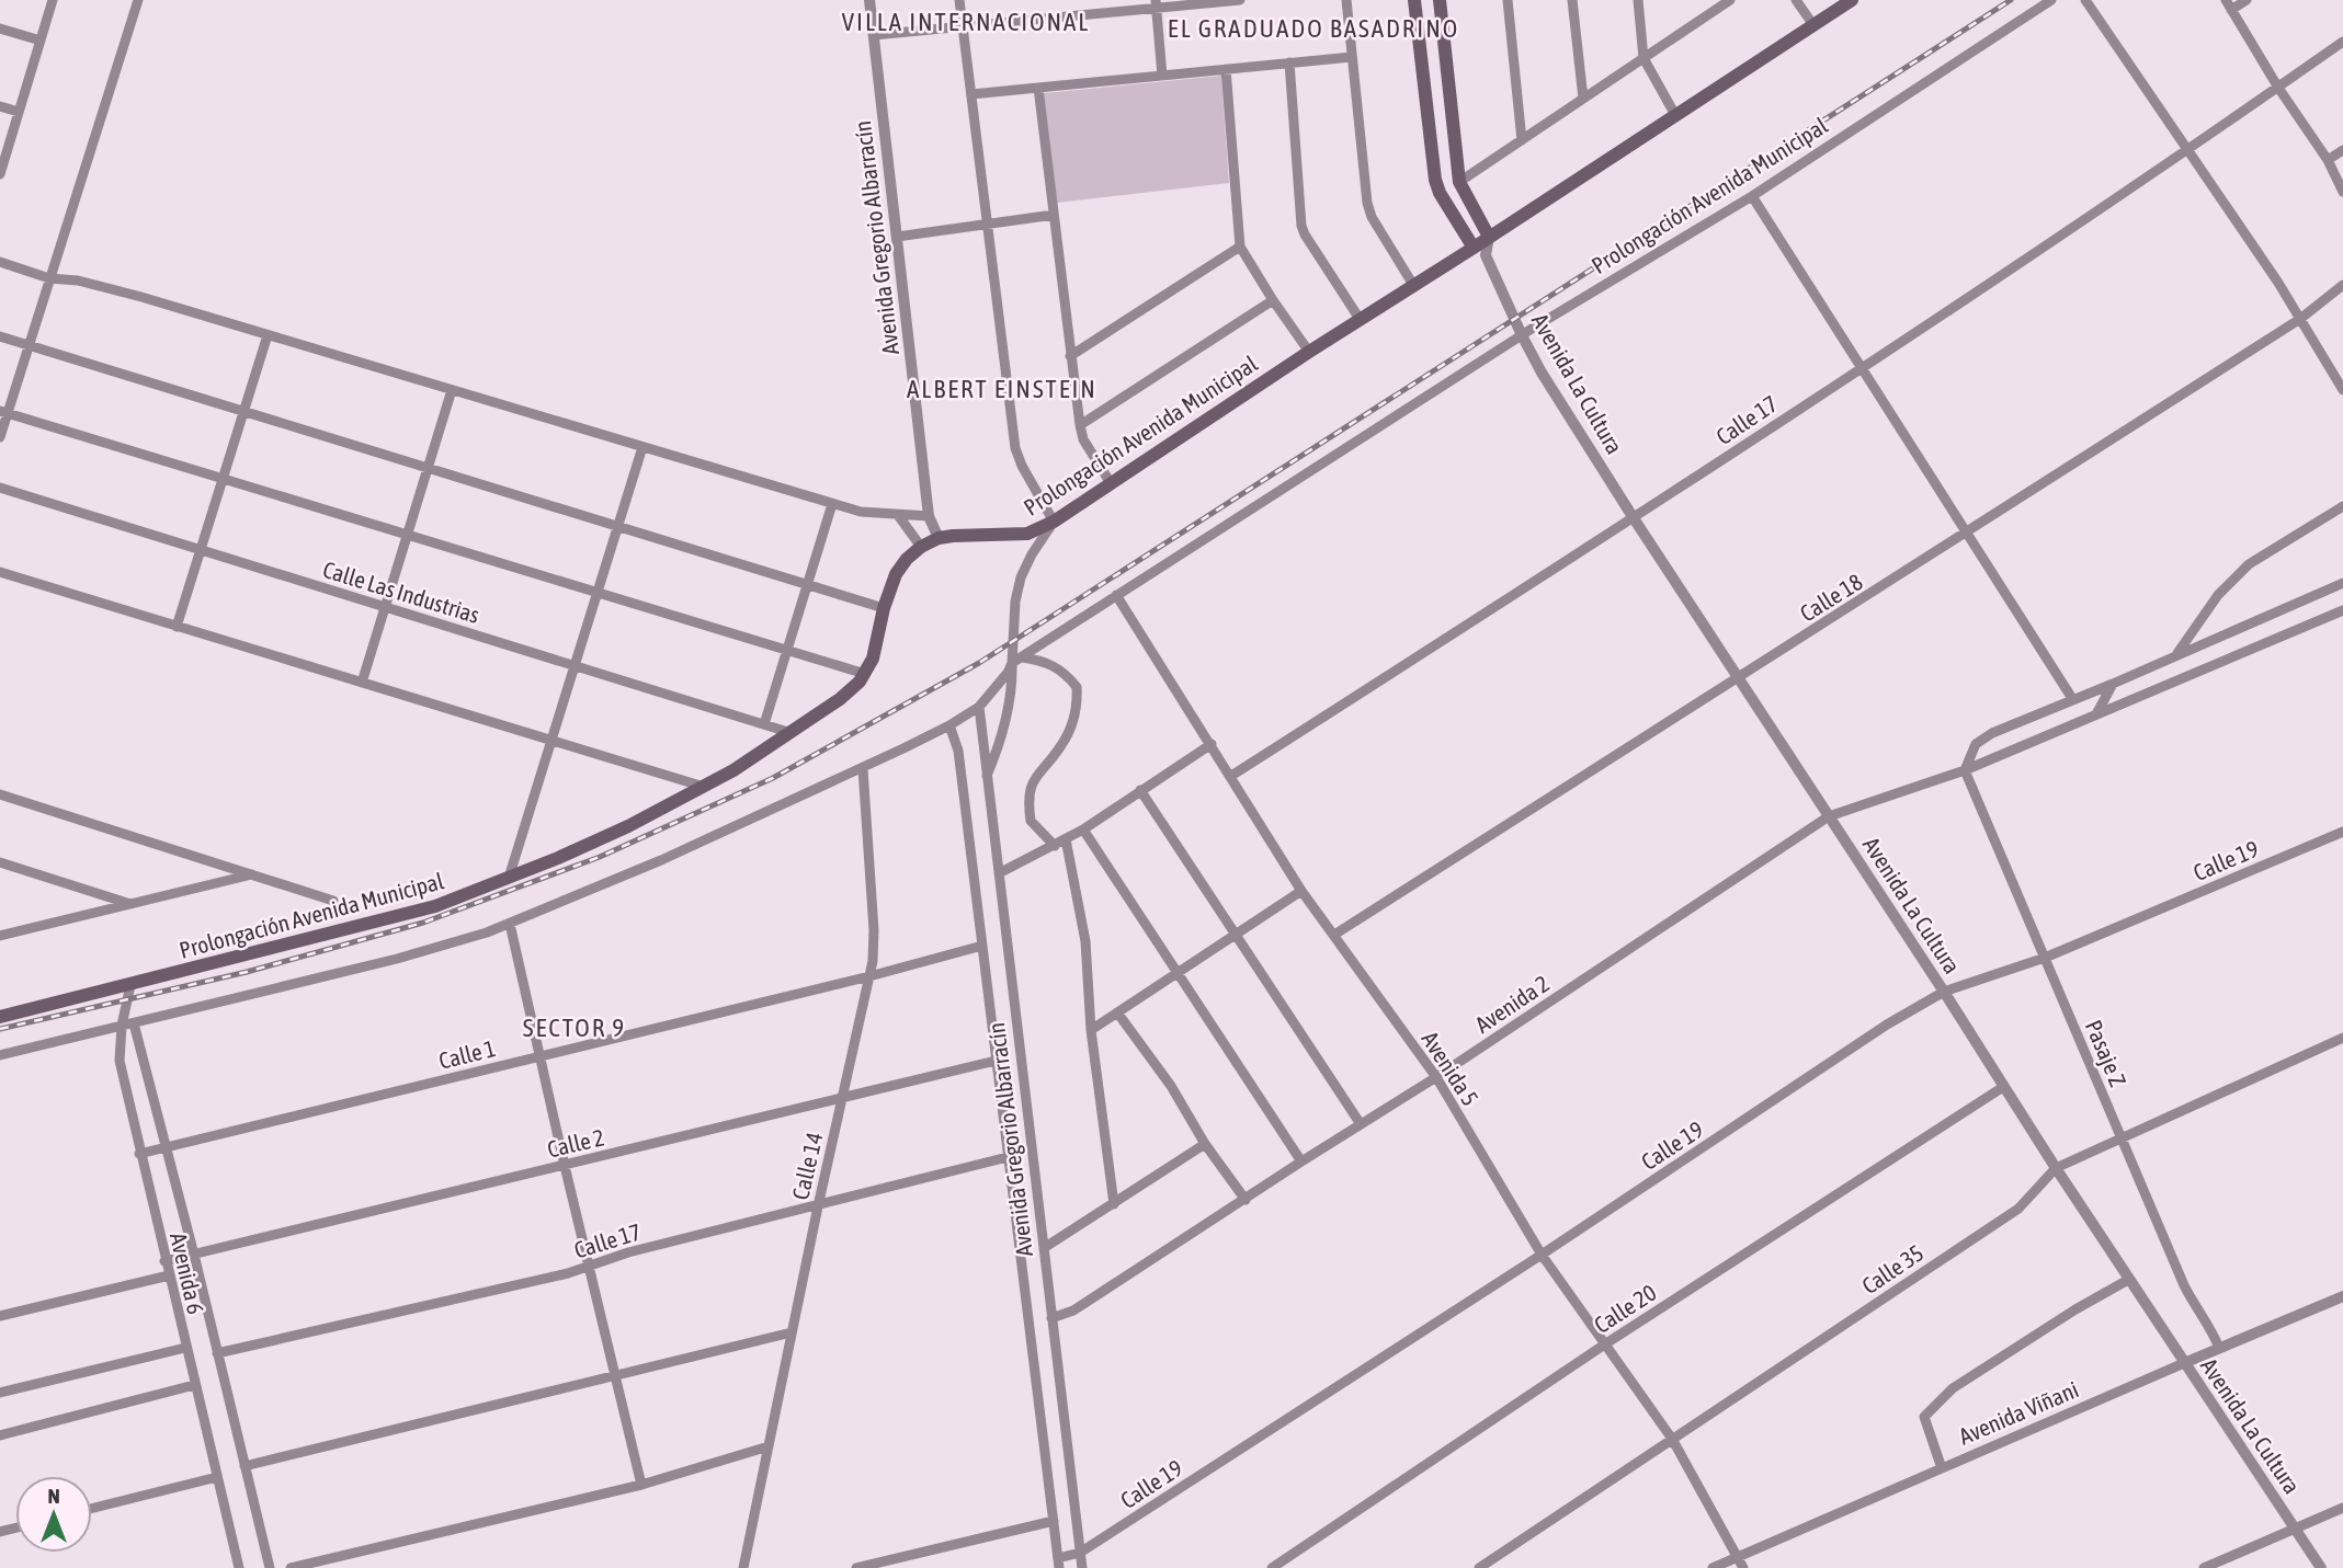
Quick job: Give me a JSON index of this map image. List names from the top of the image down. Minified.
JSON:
{"streets":{"main road":["Prolongación Avenida Municipal","Avenida La Cultura"],"street":["Avenida Gregorio Albarracín","Calle 17","Calle Las Industrias","Calle 18","Calle 19","Avenida 2","Pasaje Z","Calle 1","Avenida 5","Calle 2","Calle 14","Calle 35","Avenida 6","Calle 20","Avenida Viñani"]},"crossings":[["Prolongación Avenida Municipal","Avenida Gregorio Albarracín"],["Prolongación Avenida Municipal","Avenida La Cultura"],["Prolongación Avenida Municipal","Calle Las Industrias"],["Prolongación Avenida Municipal","Avenida 5"],["Prolongación Avenida Municipal","Avenida 6"],["Avenida Gregorio Albarracín","Calle 17"],["Avenida Gregorio Albarracín","Calle 19"],["Avenida Gregorio Albarracín","Avenida 2"],["Avenida Gregorio Albarracín","Calle 1"],["Avenida Gregorio Albarracín","Calle 2"],["Avenida La Cultura","Calle 17"],["Avenida La Cultura","Calle 18"],["Avenida La Cultura","Calle 19"],["Avenida La Cultura","Avenida 2"],["Avenida La Cultura","Calle 35"],["Avenida La Cultura","Calle 20"],["Avenida La Cultura","Avenida Viñani"],["Calle 17","Avenida 5"],["Calle 17","Calle 14"],["Calle 17","Avenida 6"],["Calle 18","Avenida 5"],["Calle 19","Pasaje Z"],["Calle 19","Avenida 5"],["Avenida 2","Pasaje Z"],["Avenida 2","Avenida 5"],["Pasaje Z","Calle 35"],["Pasaje Z","Avenida Viñani"],["Calle 1","Calle 14"],["Calle 1","Avenida 6"],["Avenida 5","Calle 35"],["Avenida 5","Calle 20"],["Avenida 5","Avenida Viñani"],["Calle 2","Calle 14"],["Calle 2","Avenida 6"]],"districts":["VILLA INTERNACIONAL","EL GRADUADO BASADRINO","ALBERT EINSTEIN","SECTOR 9"],"north":"top"}
